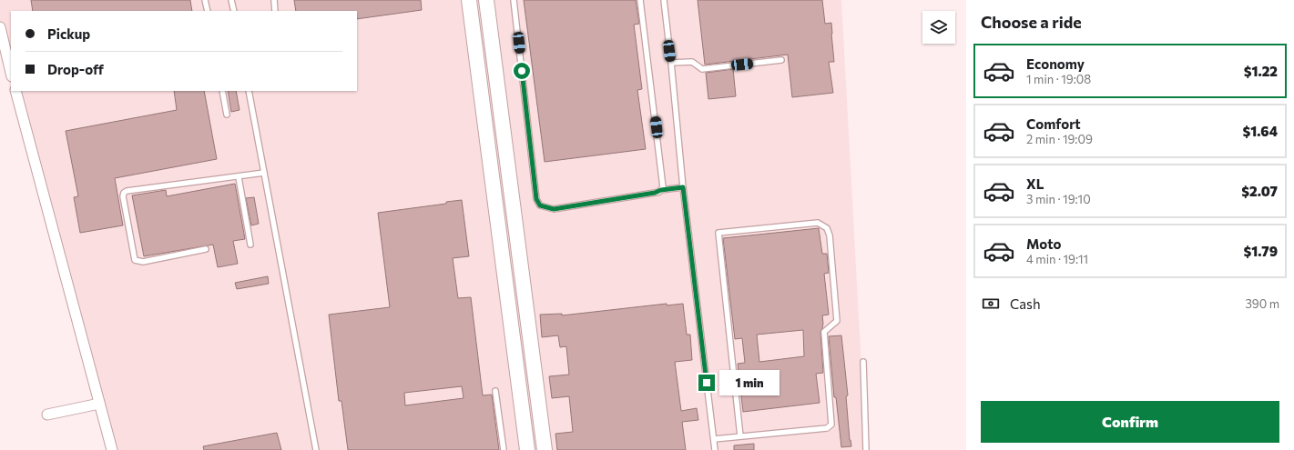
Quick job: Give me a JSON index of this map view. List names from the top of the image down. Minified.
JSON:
{"page":{"heading":"Choose a ride","banner":["Pickup","Drop-off"],"list":[{"name":"Economy","note":"1 min · 19:08","value":"$1.22"},{"name":"Comfort","note":"2 min · 19:09","value":"$1.64"},{"name":"XL","note":"3 min · 19:10","value":"$2.07"},{"name":"Moto","note":"4 min · 19:11","value":"$1.79"}],"pay":["Cash","390 m"],"bubble":"1 min","buttons":"Confirm"}}
